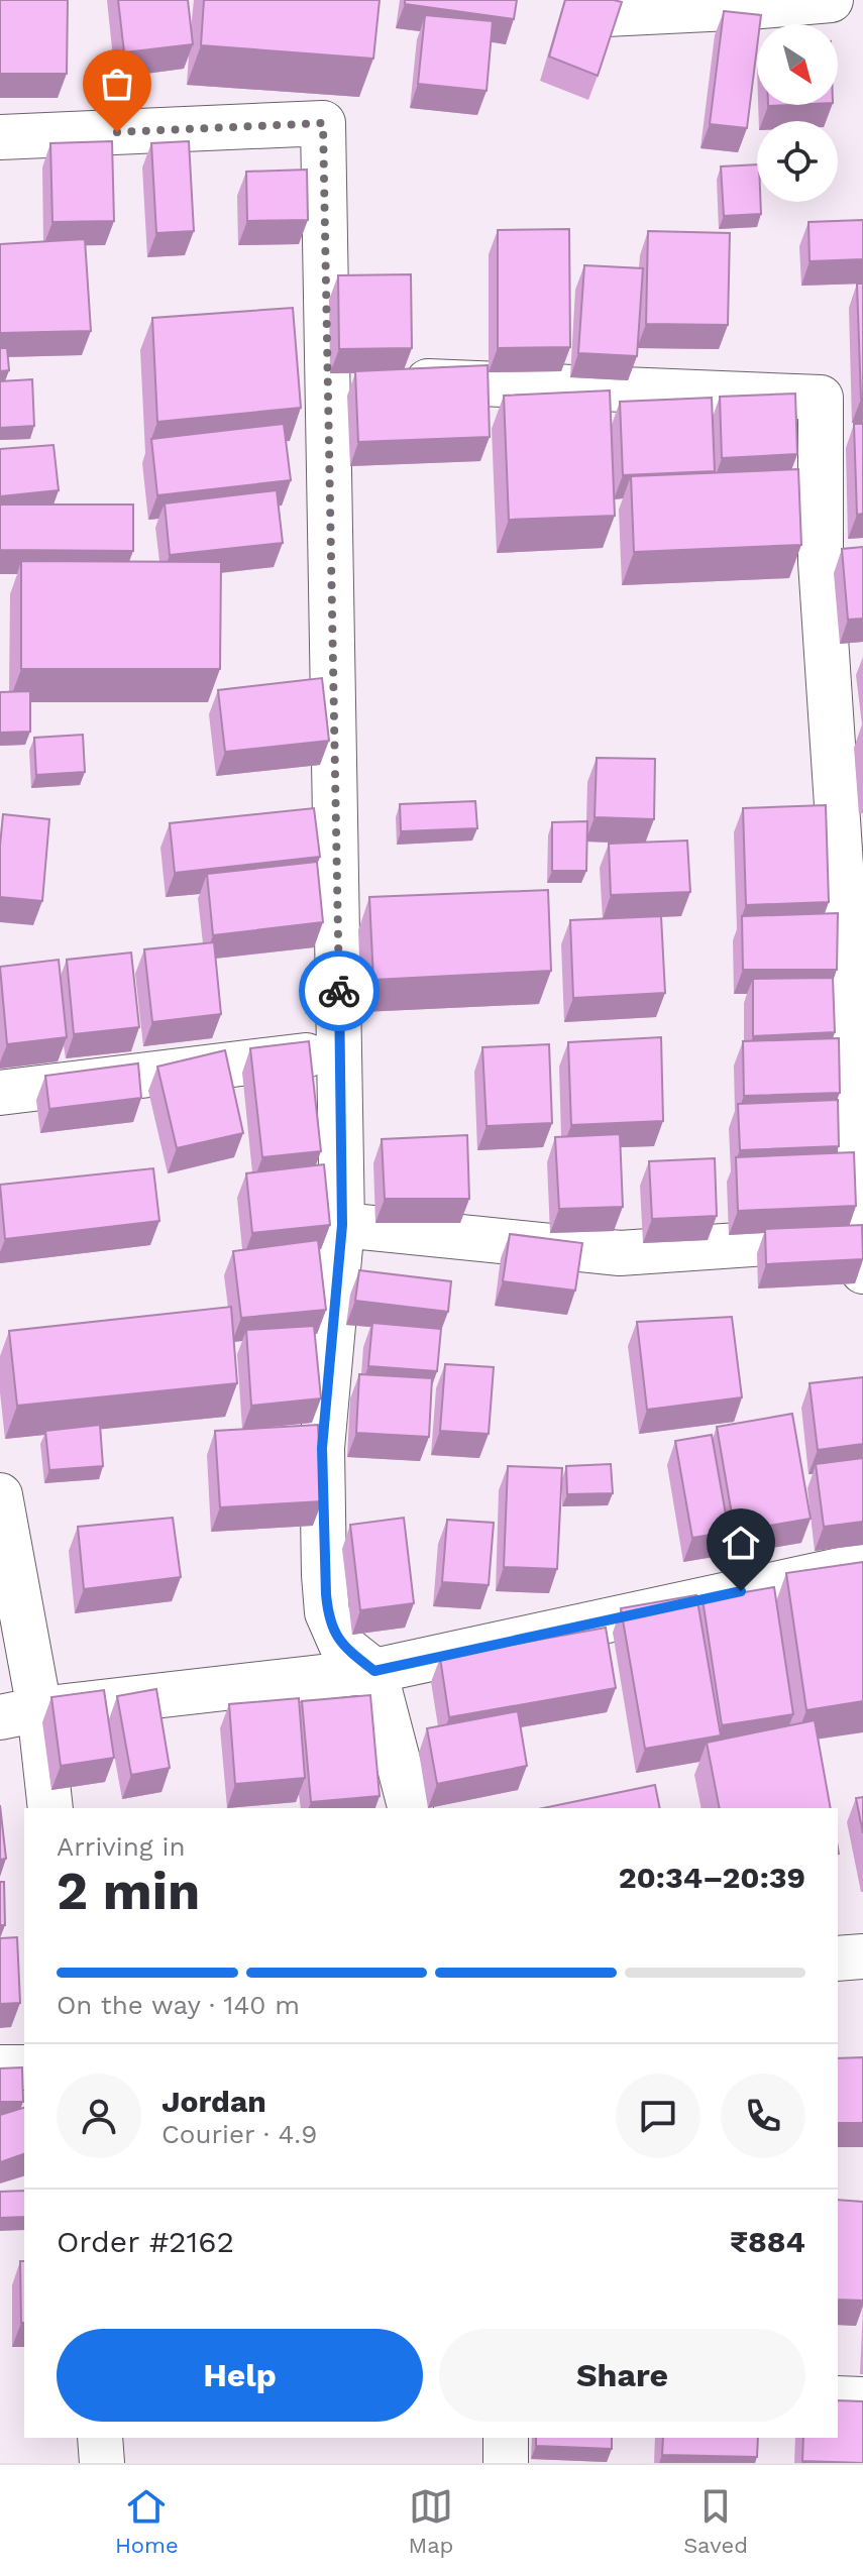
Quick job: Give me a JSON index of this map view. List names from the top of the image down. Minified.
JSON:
{"north":"bottom right","page":{"heading":["2 min","Arriving in","20:34–20:39"],"panel":["Jordan","Courier · 4.9","Order #2162","₹884"],"bar":"On the way · 140 m","buttons":["Help","Share"],"tabs":["Home","Map","Saved"]}}
